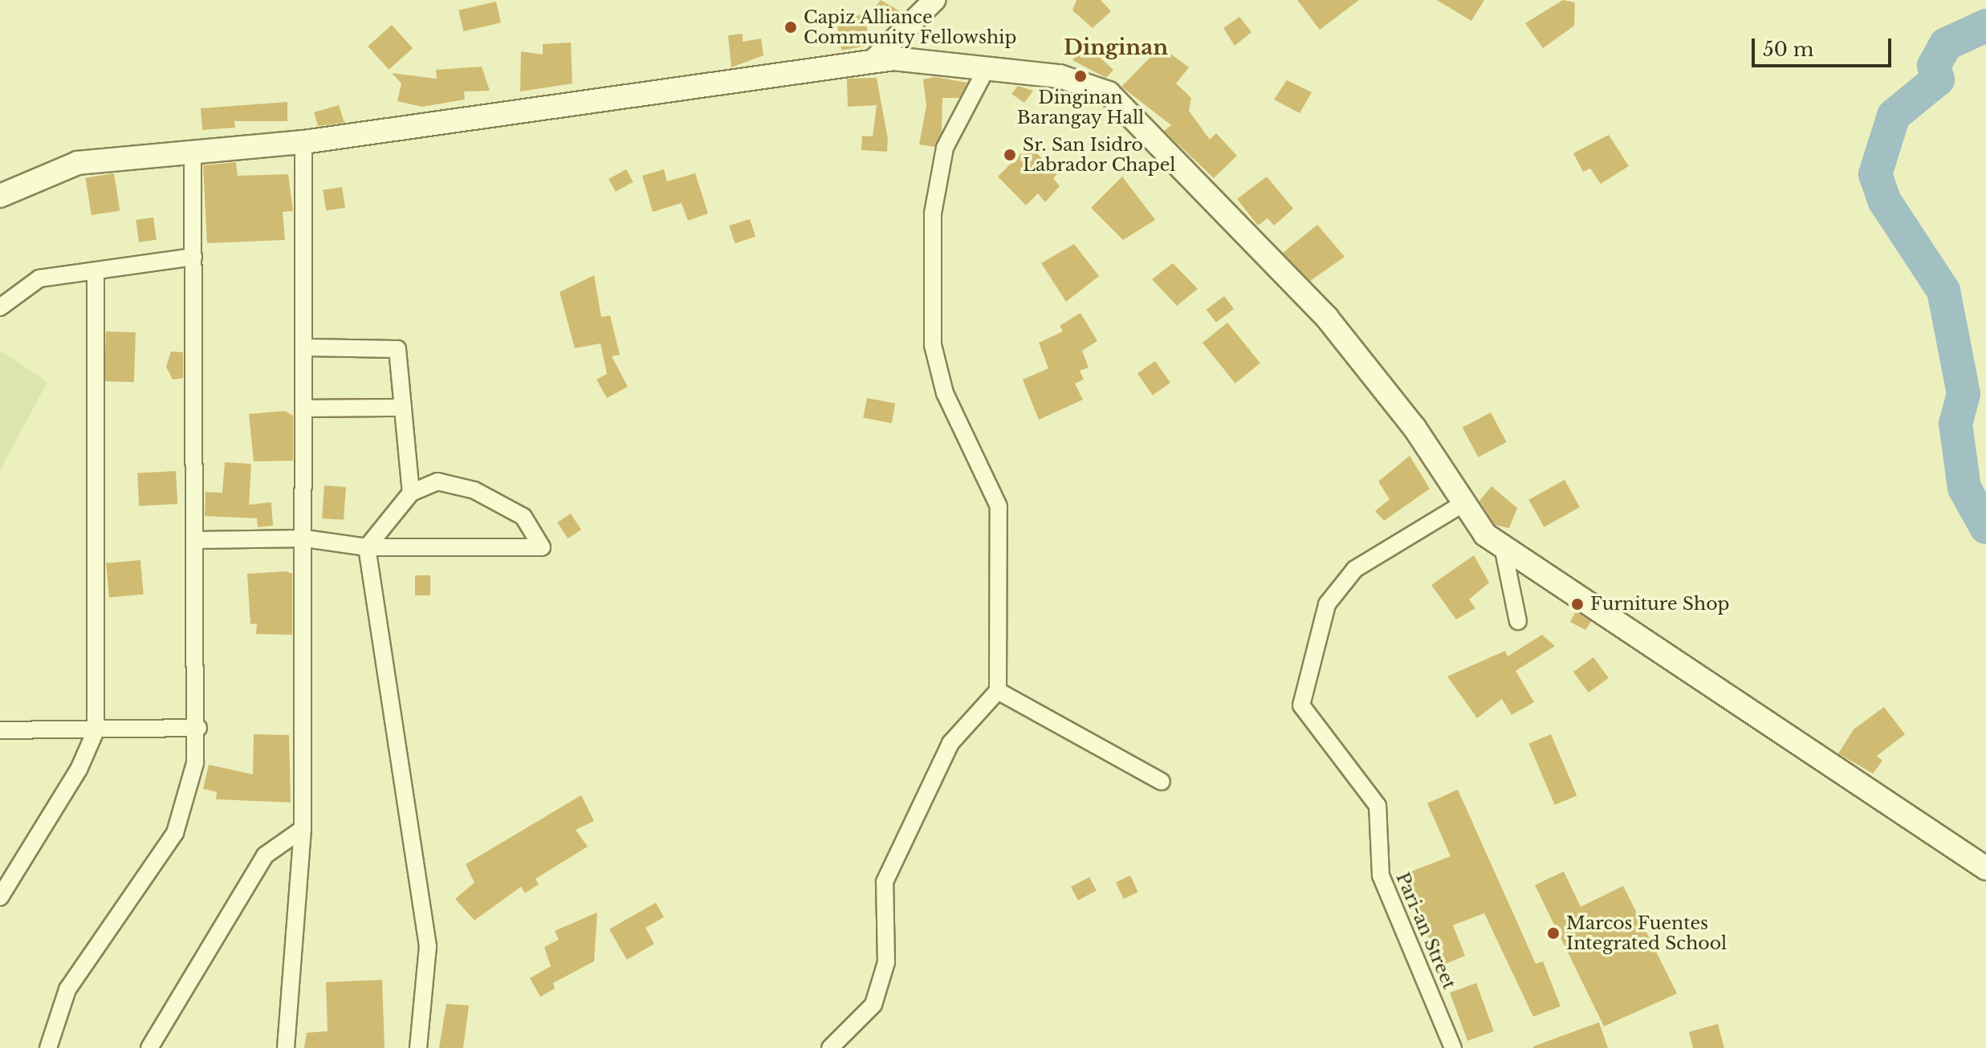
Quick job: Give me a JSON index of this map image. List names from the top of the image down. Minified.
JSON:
{"streets":{"street":["Pari-an Street"]},"districts":["Dinginan"],"places":["Capiz Alliance Community Fellowship","Dinginan Barangay Hall","Sr. San Isidro Labrador Chapel","Furniture Shop","Marcos Fuentes Integrated School"],"scale_bar":"50 m"}
